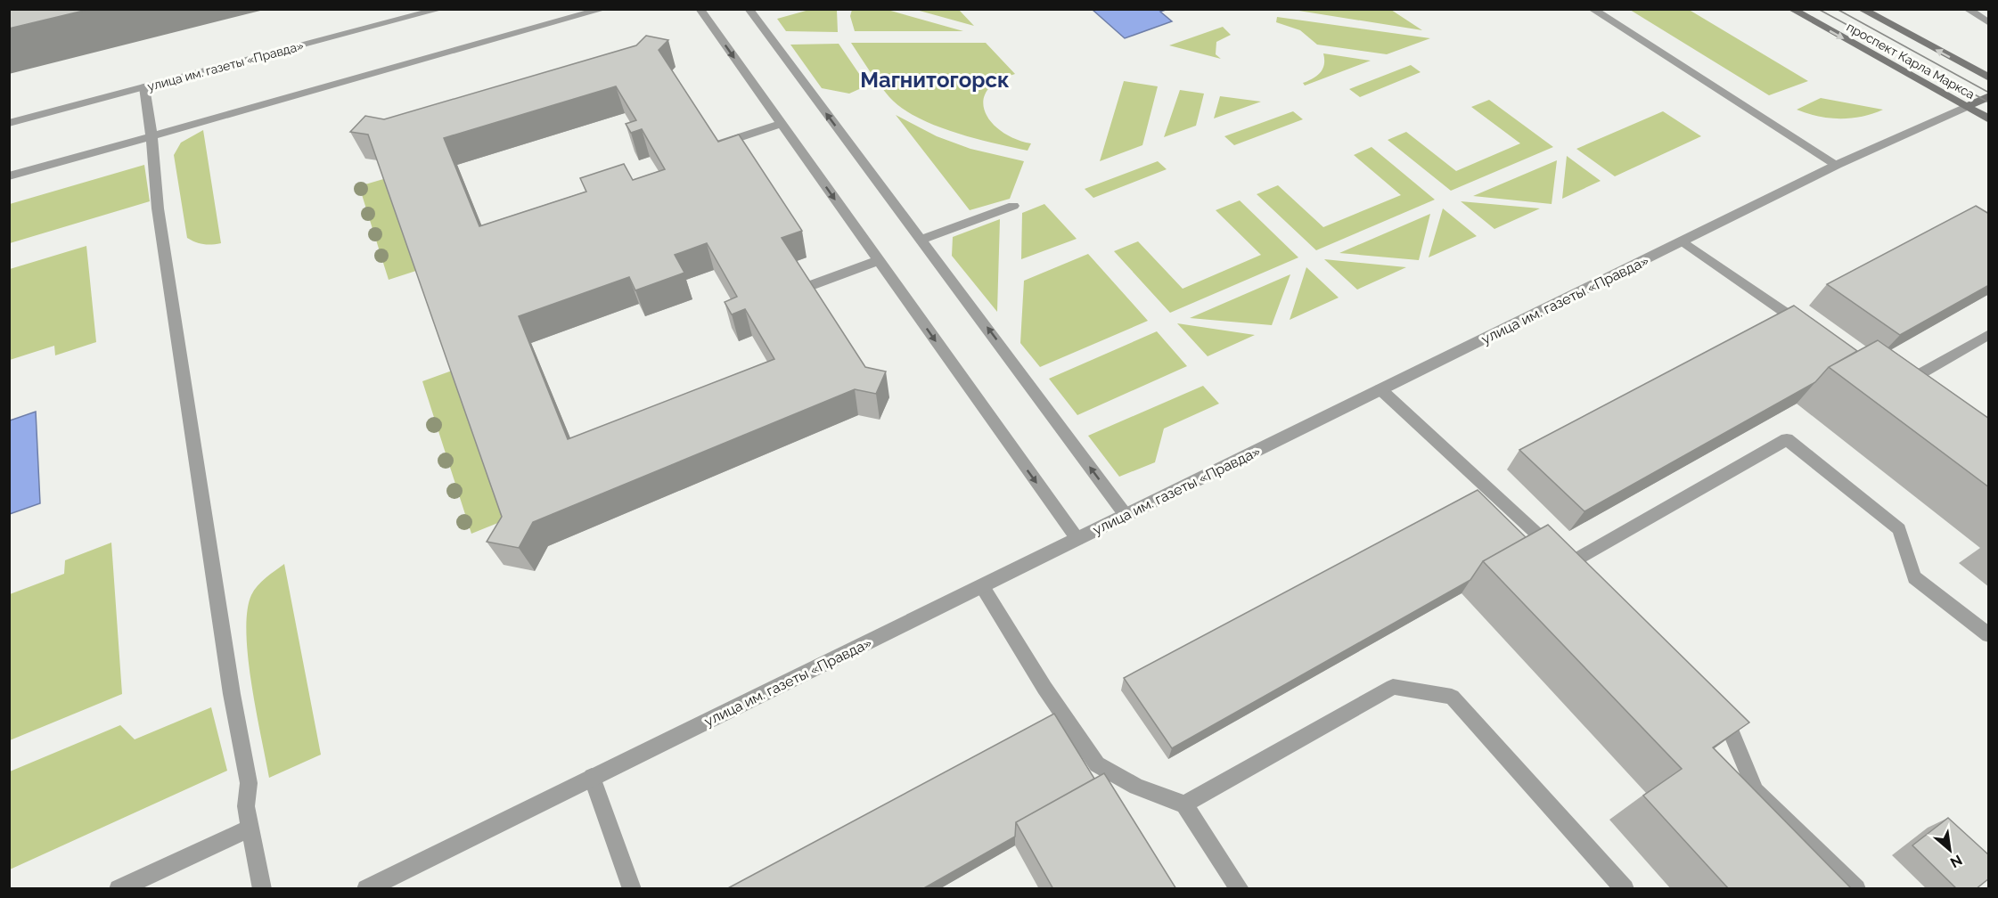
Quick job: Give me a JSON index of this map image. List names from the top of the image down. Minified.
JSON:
{"streets":{"main road":["проспект Карла Маркса","улица им. газеты «Правда»"]},"crossings":[["проспект Карла Маркса","улица им. газеты «Правда»"]],"districts":["Магнитогорск"],"north":"bottom right"}
